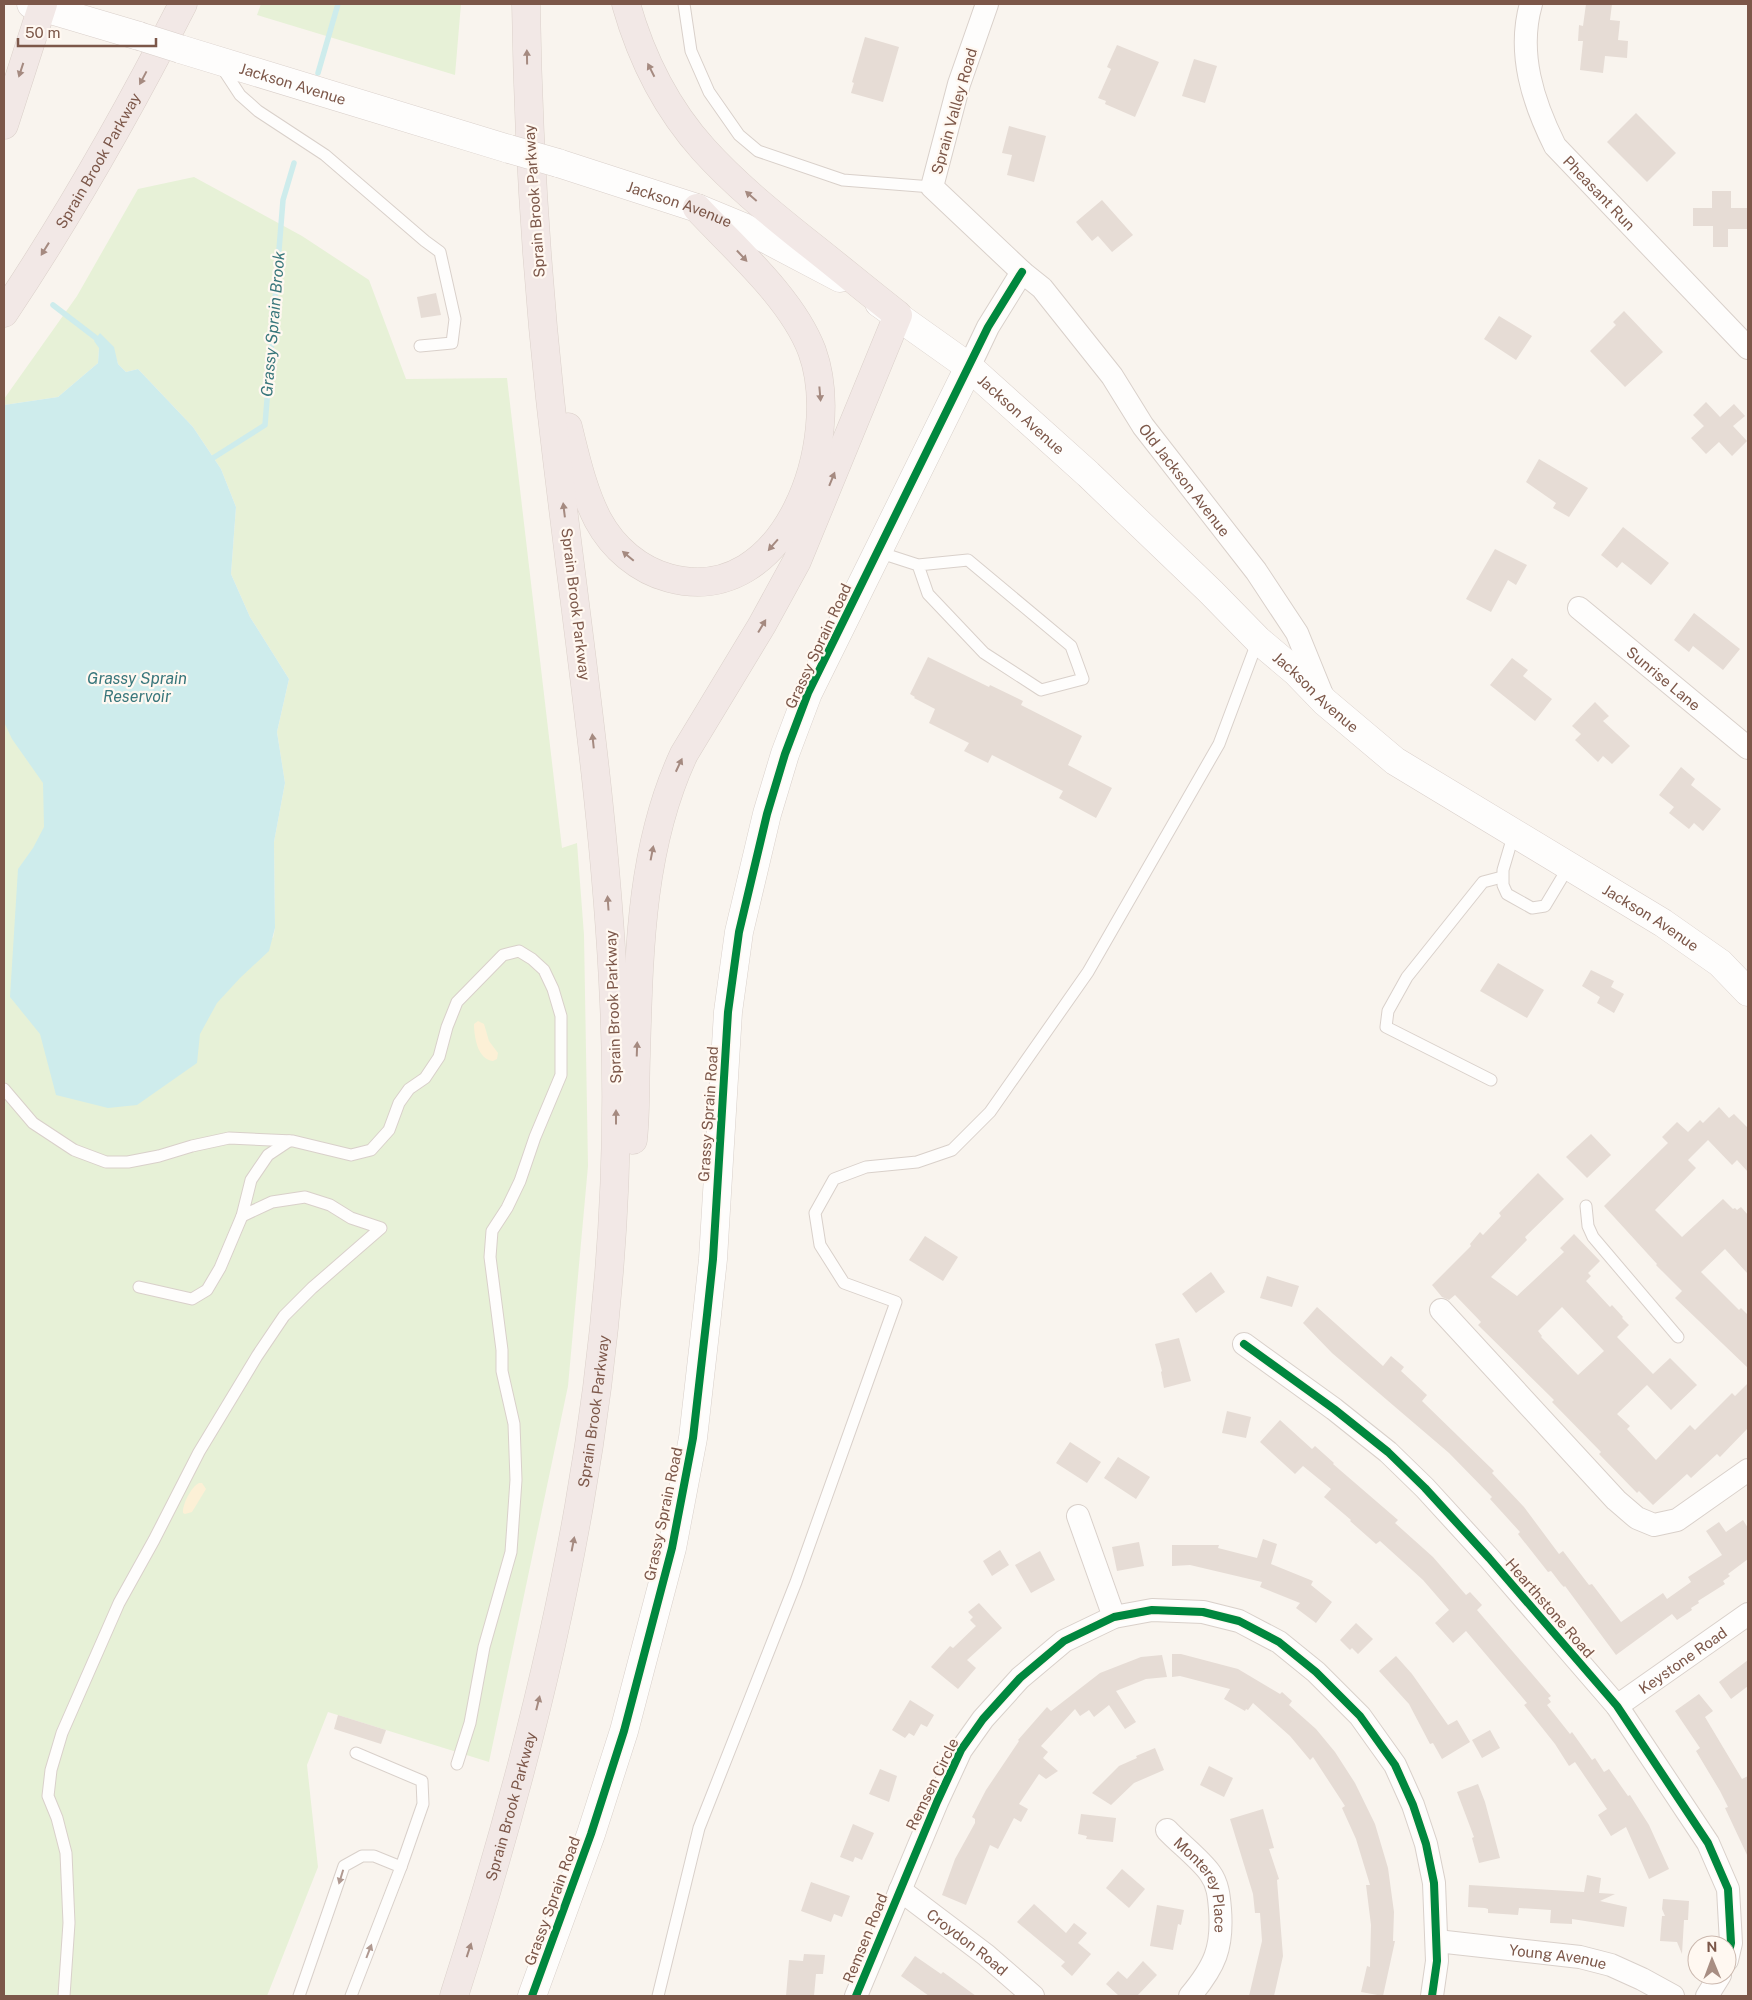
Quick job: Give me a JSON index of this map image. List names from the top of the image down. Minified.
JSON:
{"streets":{"highway":["Sprain Brook Parkway"],"main road":["Jackson Avenue","Grassy Sprain Road"],"street":["Sprain Valley Road","Pheasant Run","Old Jackson Avenue","Sunrise Lane","Hearthstone Road","Keystone Road","Remsen Circle","Monterey Place","Remsen Road","Croydon Road","Young Avenue"]},"crossings":[["Jackson Avenue","Old Jackson Avenue"],["Jackson Avenue","Grassy Sprain Road"],["Sprain Valley Road","Old Jackson Avenue"],["Sprain Valley Road","Grassy Sprain Road"],["Old Jackson Avenue","Grassy Sprain Road"],["Hearthstone Road","Keystone Road"],["Remsen Circle","Remsen Road"],["Remsen Circle","Croydon Road"],["Remsen Circle","Young Avenue"],["Remsen Road","Croydon Road"]],"water":["Grassy Sprain Brook","Grassy Sprain Reservoir"],"scale_bar":"50 m","north":"top"}
